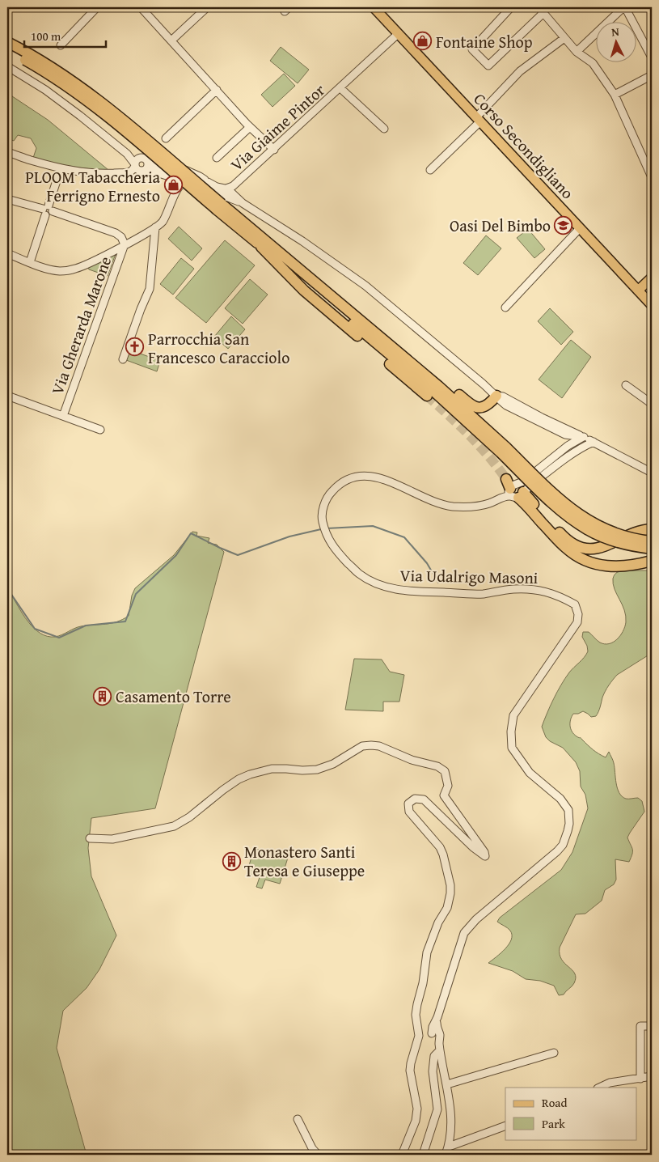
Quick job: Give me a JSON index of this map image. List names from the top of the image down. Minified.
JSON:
{"streets":{"main road":["Corso Secondigliano"],"street":["Via Giaime Pintor","Via Gherarda Marone","Via Udalrigo Masoni"]},"crossings":[["Via Giaime Pintor","Corso Secondigliano"]],"places":{"shop":["Fontaine Shop","PLOOM Tabaccheria Ferrigno Ernesto"],"school or university":["Oasi Del Bimbo"],"church":["Parrocchia San Francesco Caracciolo"],"building":["Casamento Torre","Monastero Santi Teresa e Giuseppe"]},"legend":["Road","Park"],"scale_bar":"100 m","north":"top"}
